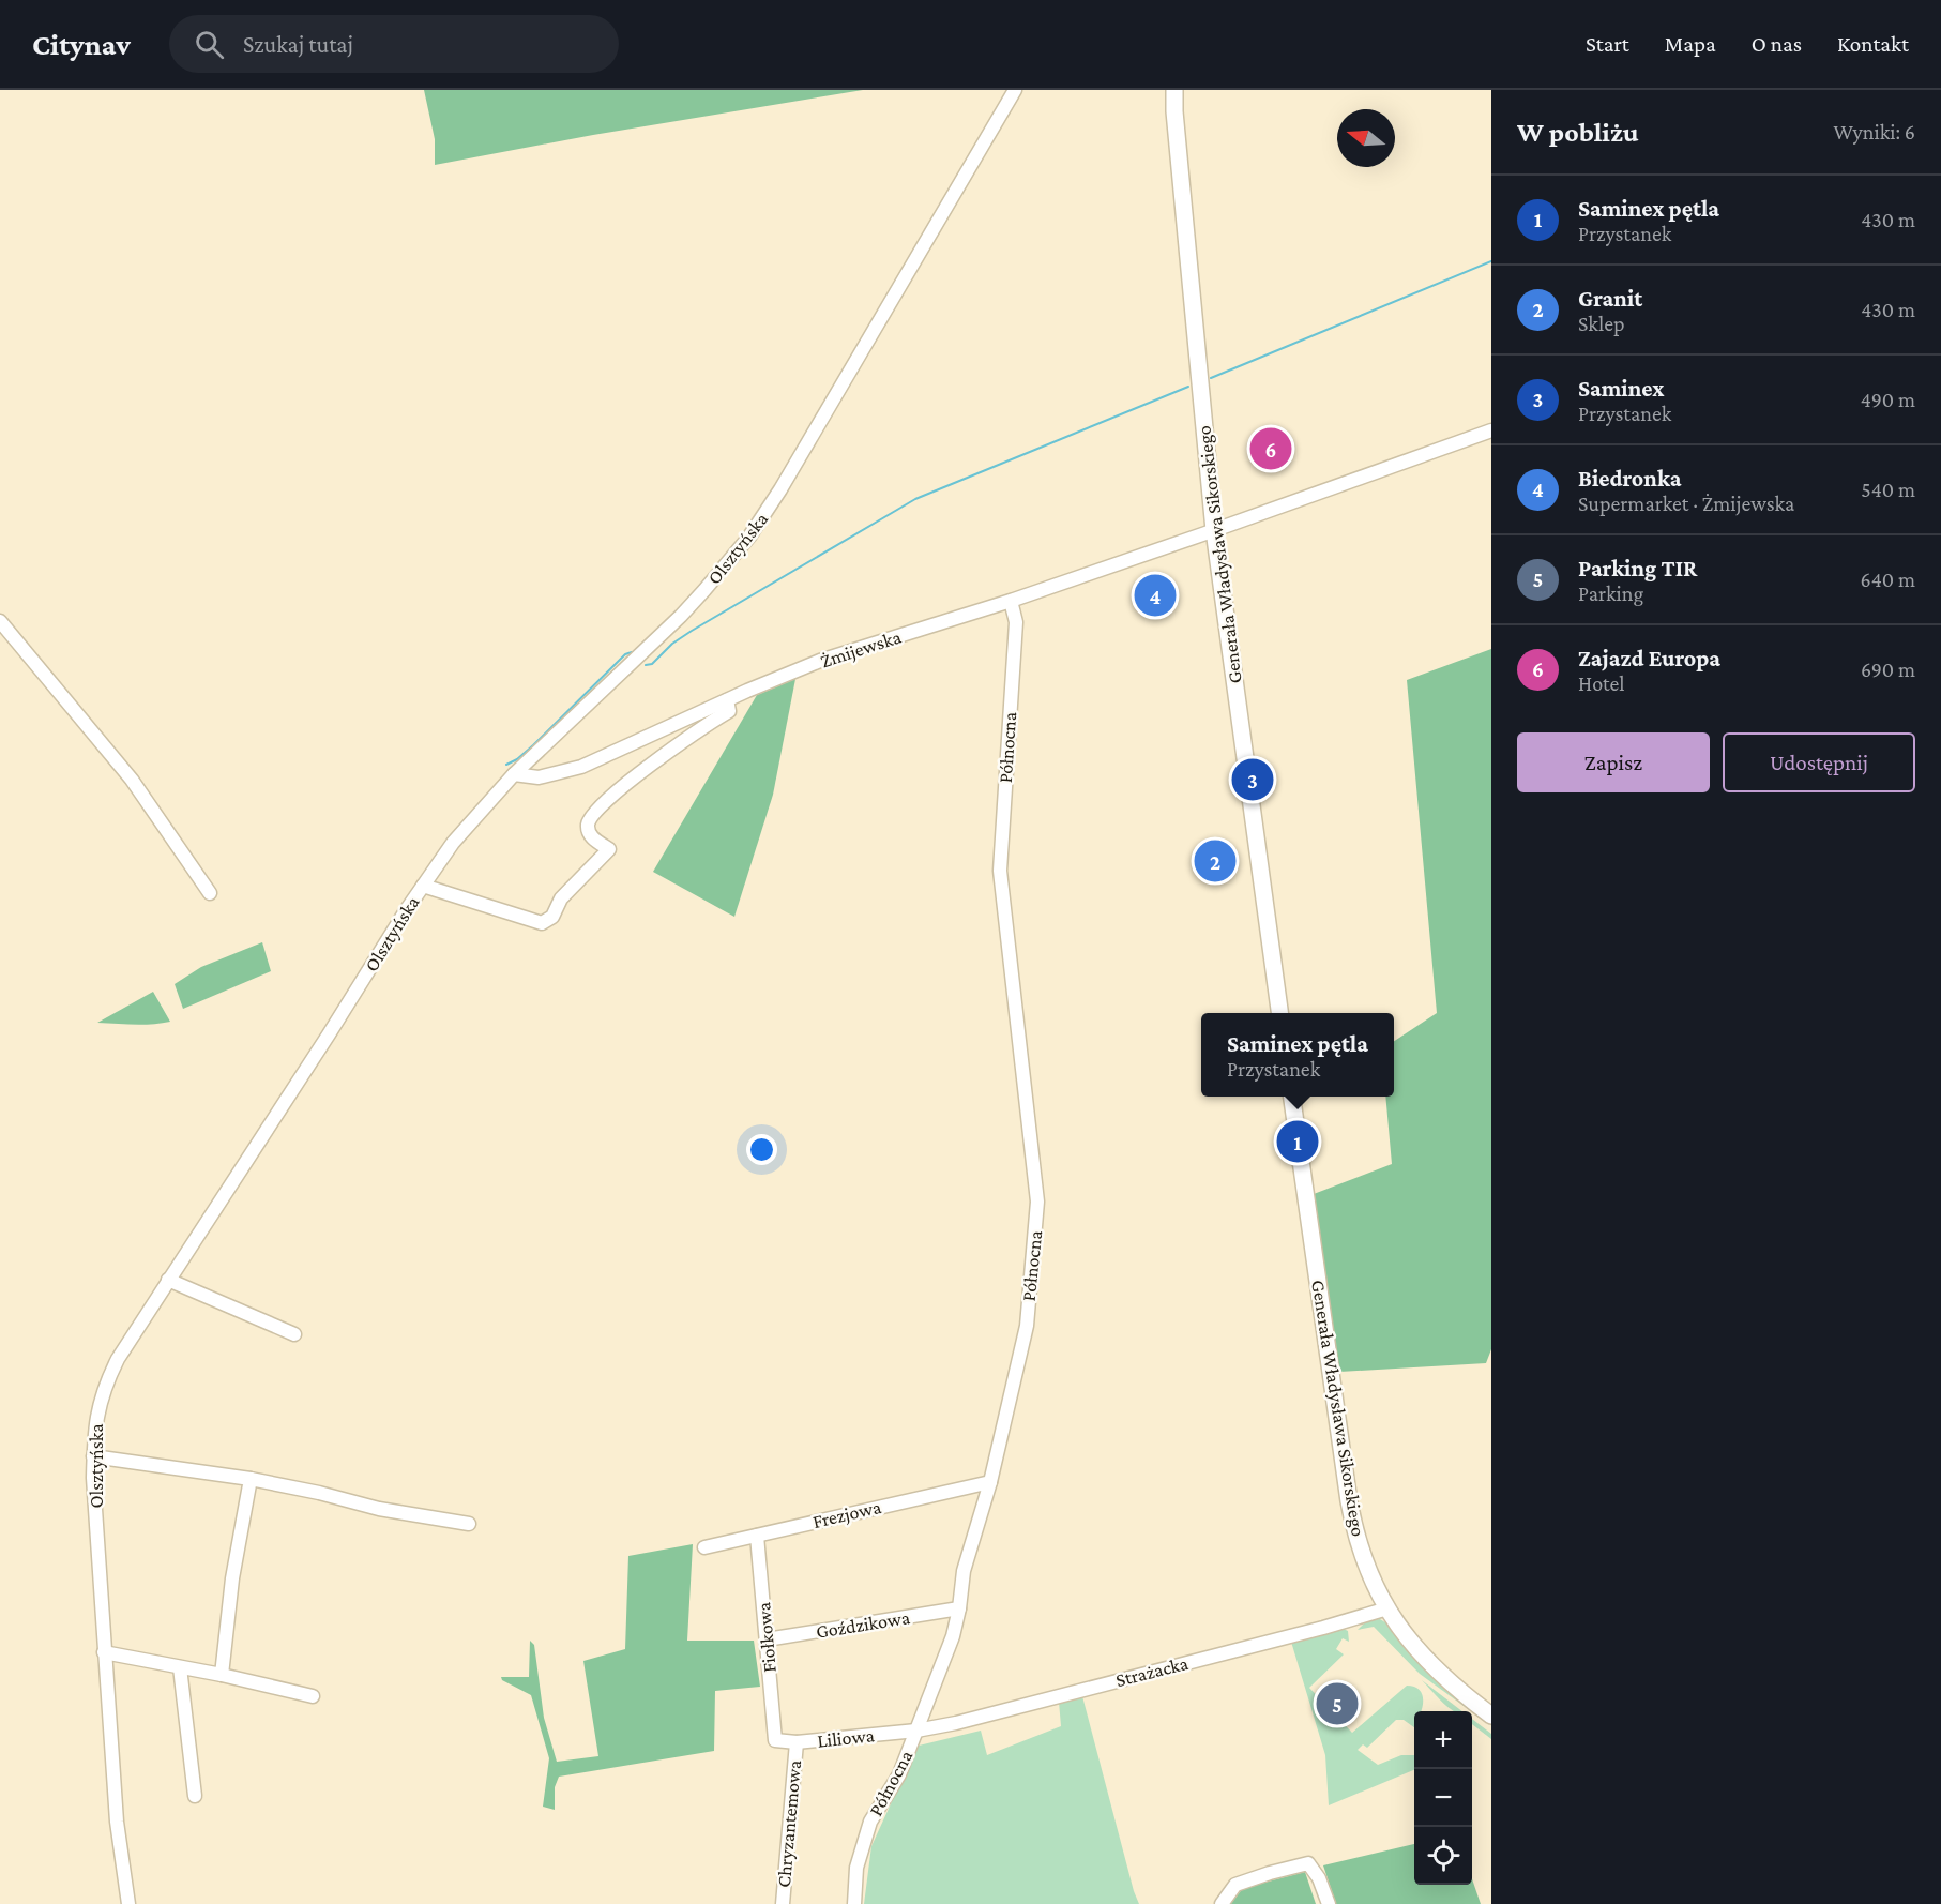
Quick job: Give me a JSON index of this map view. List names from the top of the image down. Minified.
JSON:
{"streets":{"main road":["Generała Władysława Sikorskiego"],"street":["Olsztyńska","Żmijewska","Północna","Frezjowa","Goździkowa","Fiołkowa","Strażacka","Liliowa","Chryzantemowa"]},"crossings":[["Olsztyńska","Żmijewska"],["Generała Władysława Sikorskiego","Żmijewska"],["Generała Władysława Sikorskiego","Strażacka"],["Żmijewska","Północna"],["Północna","Frezjowa"],["Północna","Goździkowa"],["Północna","Strażacka"],["Północna","Liliowa"],["Frezjowa","Fiołkowa"],["Goździkowa","Fiołkowa"],["Fiołkowa","Liliowa"],["Strażacka","Liliowa"],["Liliowa","Chryzantemowa"]],"north":"left","page":{"header":"Citynav","search":"Szukaj tutaj","nav":["Start","Mapa","O nas","Kontakt"],"heading":["W pobliżu","Wyniki: 6"],"list":[{"mark":"1","name":"Saminex pętla","note":"Przystanek","value":"430 m"},{"mark":"2","name":"Granit","note":"Sklep","value":"430 m"},{"mark":"3","name":"Saminex","note":"Przystanek","value":"490 m"},{"mark":"4","name":"Biedronka","note":"Supermarket · Żmijewska","value":"540 m"},{"mark":"5","name":"Parking TIR","note":"Parking","value":"640 m"},{"mark":"6","name":"Zajazd Europa","note":"Hotel","value":"690 m"}],"pins":["6","4","3","2","1","5"],"buttons":["Zapisz","Udostępnij"],"popup":["Saminex pętla","Przystanek"],"map_buttons":["+","−"]}}
